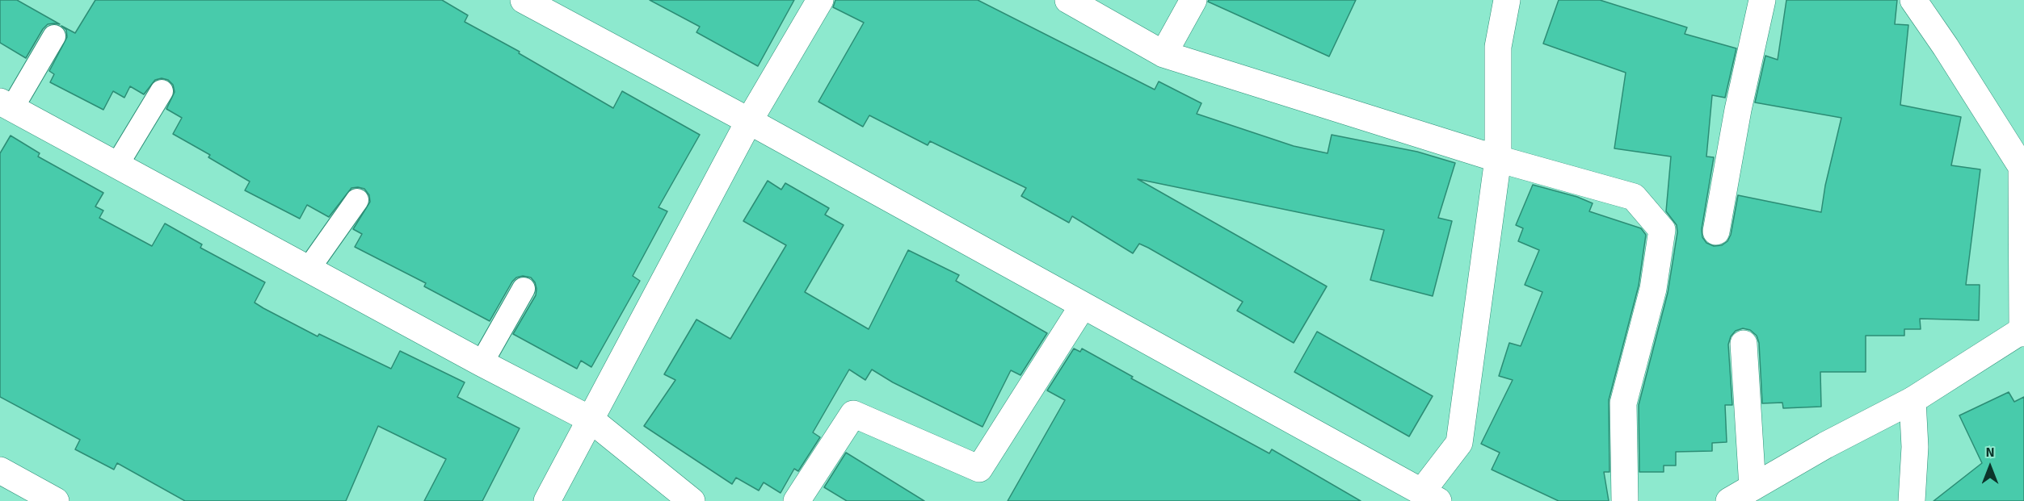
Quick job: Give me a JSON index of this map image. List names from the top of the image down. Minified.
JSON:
{"north":"top"}
